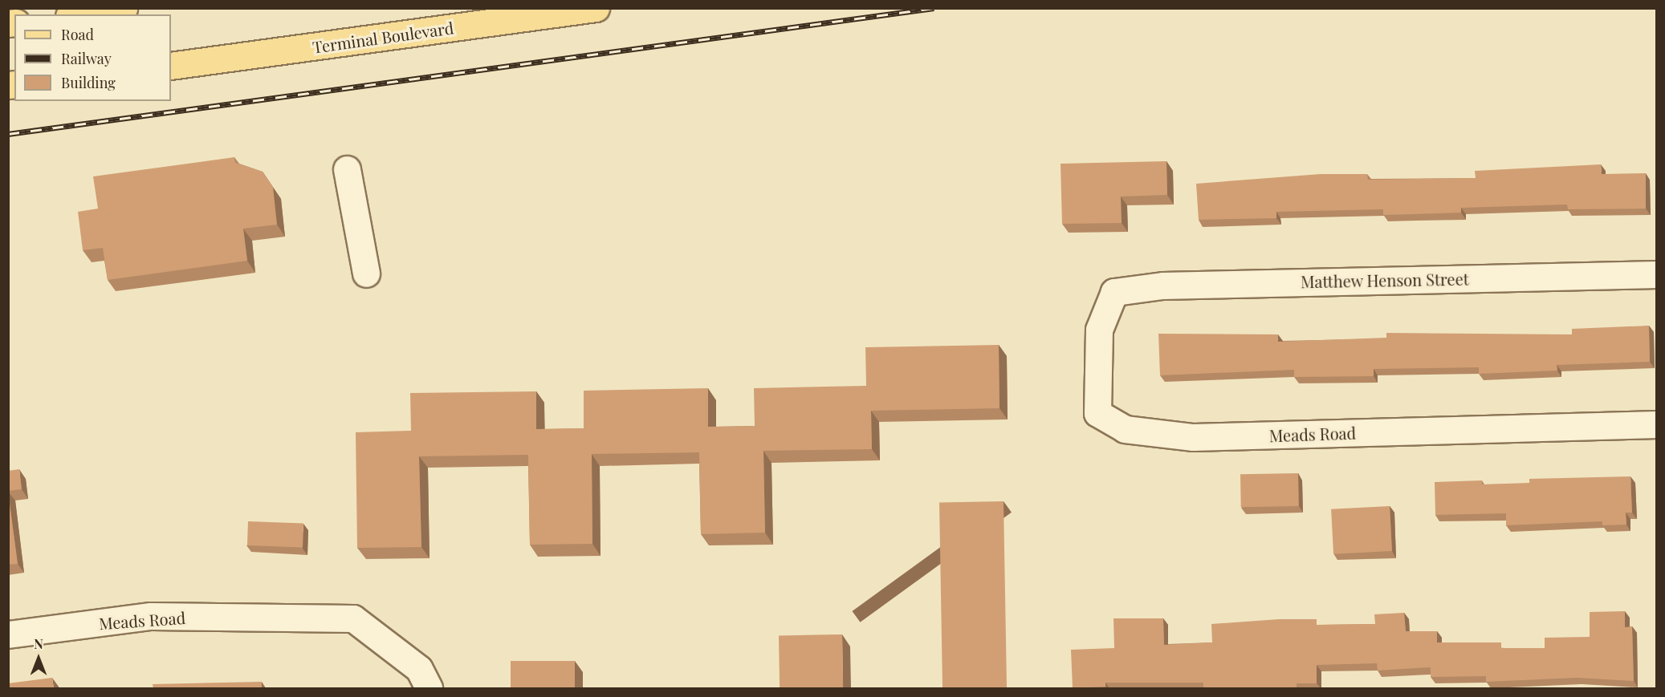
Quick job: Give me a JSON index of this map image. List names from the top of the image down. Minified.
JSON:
{"streets":{"main road":["Terminal Boulevard"],"street":["Matthew Henson Street","Meads Road"]},"crossings":[["Matthew Henson Street","Meads Road"]],"legend":["Road","Railway","Building"],"north":"top"}
